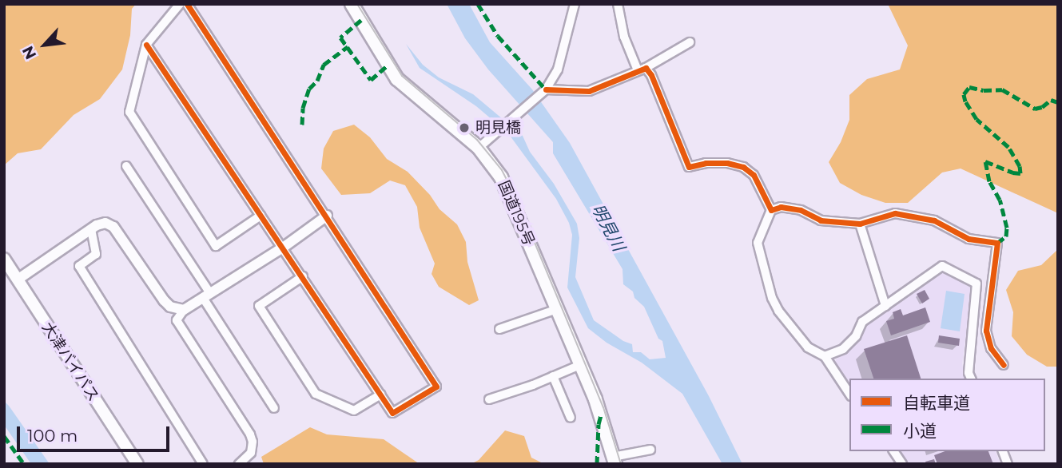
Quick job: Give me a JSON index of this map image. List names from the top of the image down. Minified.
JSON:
{"streets":{"highway":["国道195号"],"main road":["大津バイパス"]},"water":["明見川"],"places":["明見橋"],"legend":["自転車道","小道"],"scale_bar":"100 m","north":"bottom left"}
